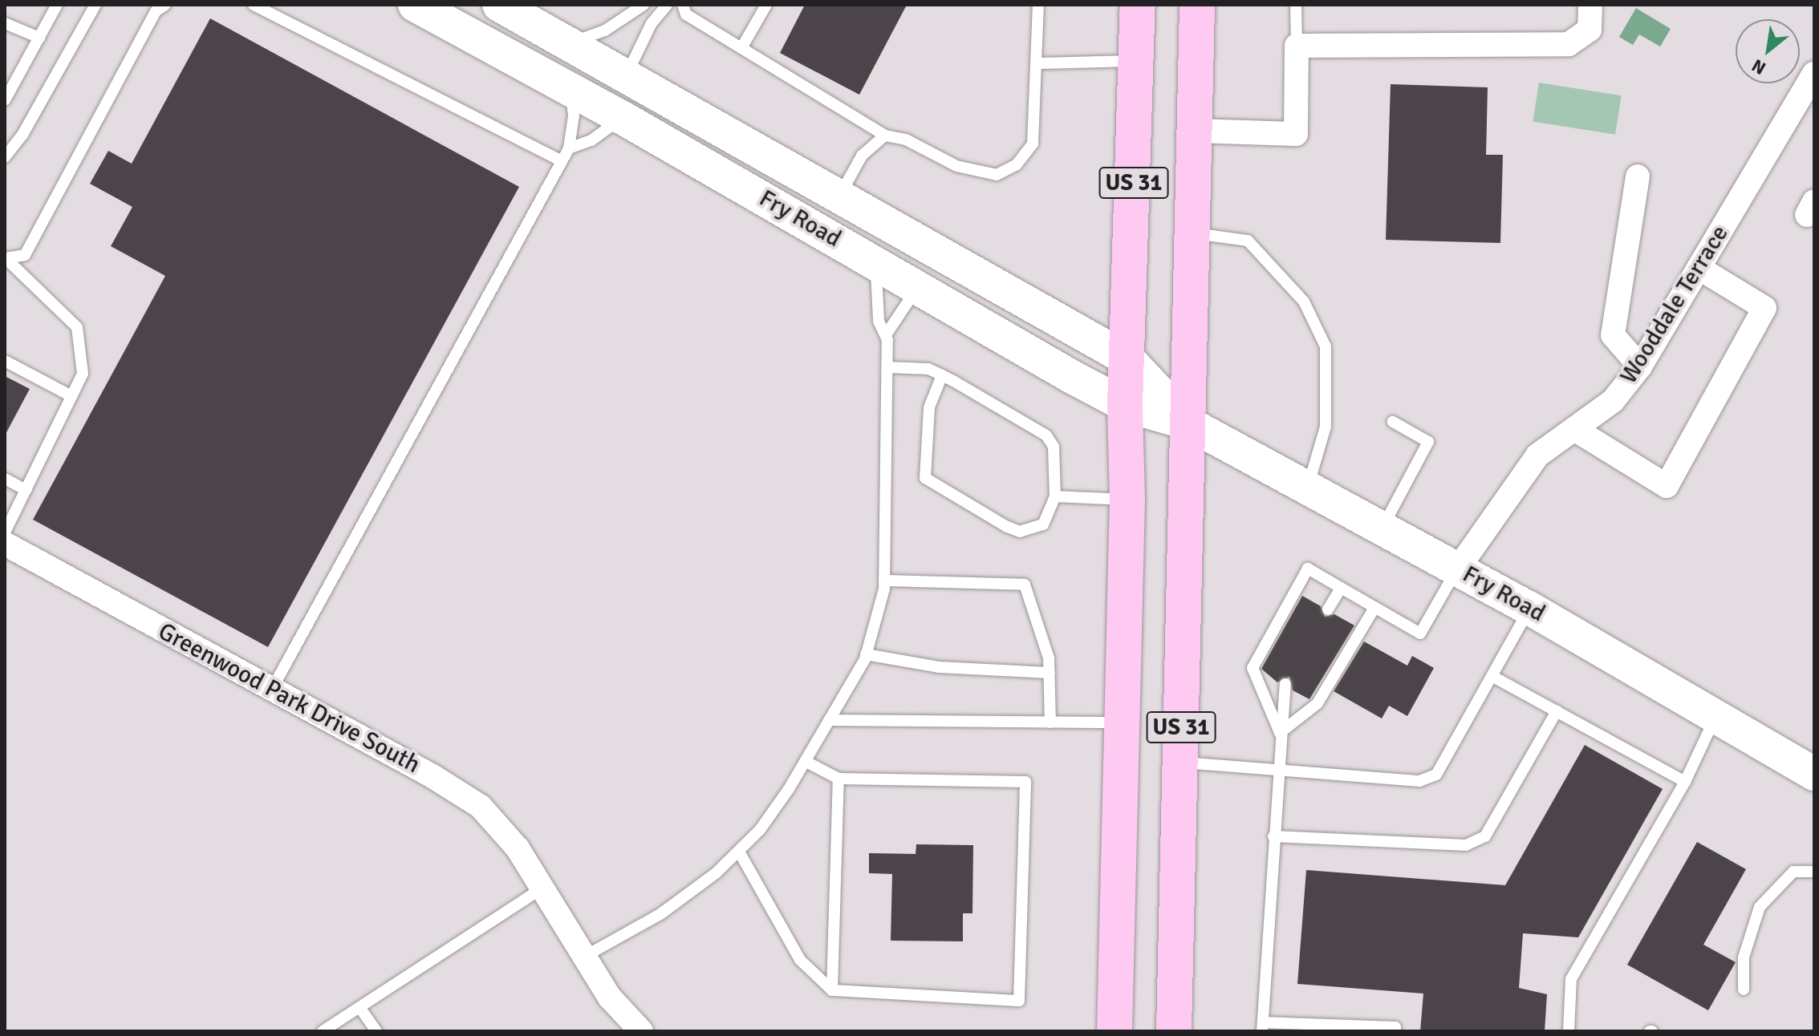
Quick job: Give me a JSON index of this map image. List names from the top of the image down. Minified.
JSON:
{"streets":{"main road":["US 31"],"street":["Fry Road","Wooddale Terrace","Greenwood Park Drive South"]},"crossings":[["US 31","Fry Road"],["Fry Road","Wooddale Terrace"]],"north":"bottom left"}
